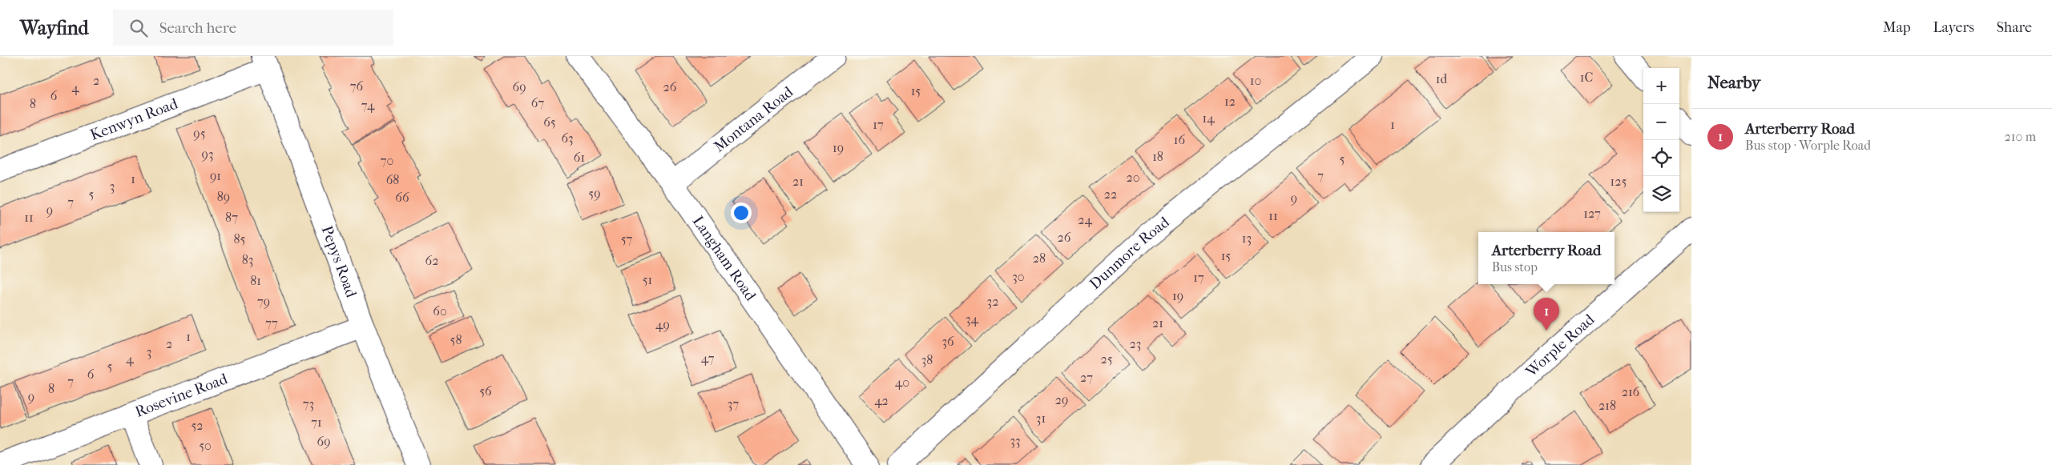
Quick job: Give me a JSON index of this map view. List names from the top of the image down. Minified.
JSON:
{"streets":{"street":["Kenwyn Road","Montana Road","Dunmore Road","Langham Road","Pepys Road","Worple Road","Rosevine Road"]},"crossings":[["Kenwyn Road","Pepys Road"],["Montana Road","Langham Road"],["Pepys Road","Rosevine Road"]],"house_numbers":["1C","1d","2","10","76","69","26","4","15","6","12","67","8","74","14","65","17","1","95","63","16","19","93","18","61","5","70","91","7","20","1","68","21","125","3","59","5","22","89","66","9","7","9","127","11","11","87","24","26","13","85","57","15","28","83","62","30","17","51","81","19","79","32","60","34","77","21","49","1","58","36","2","23","3","47","4","25","38","5","6","27","7","40","8","56","216","9","29","42","73","37","218","31","71","52","33","69","50"],"page":{"header":"Wayfind","search":"Search here","nav":["Map","Layers","Share"],"heading":"Nearby","map_buttons":["+","−"],"list":[{"mark":"1","name":"Arterberry Road","note":"Bus stop · Worple Road","value":"210 m"}],"popup":["Arterberry Road","Bus stop"],"pins":"1"}}
